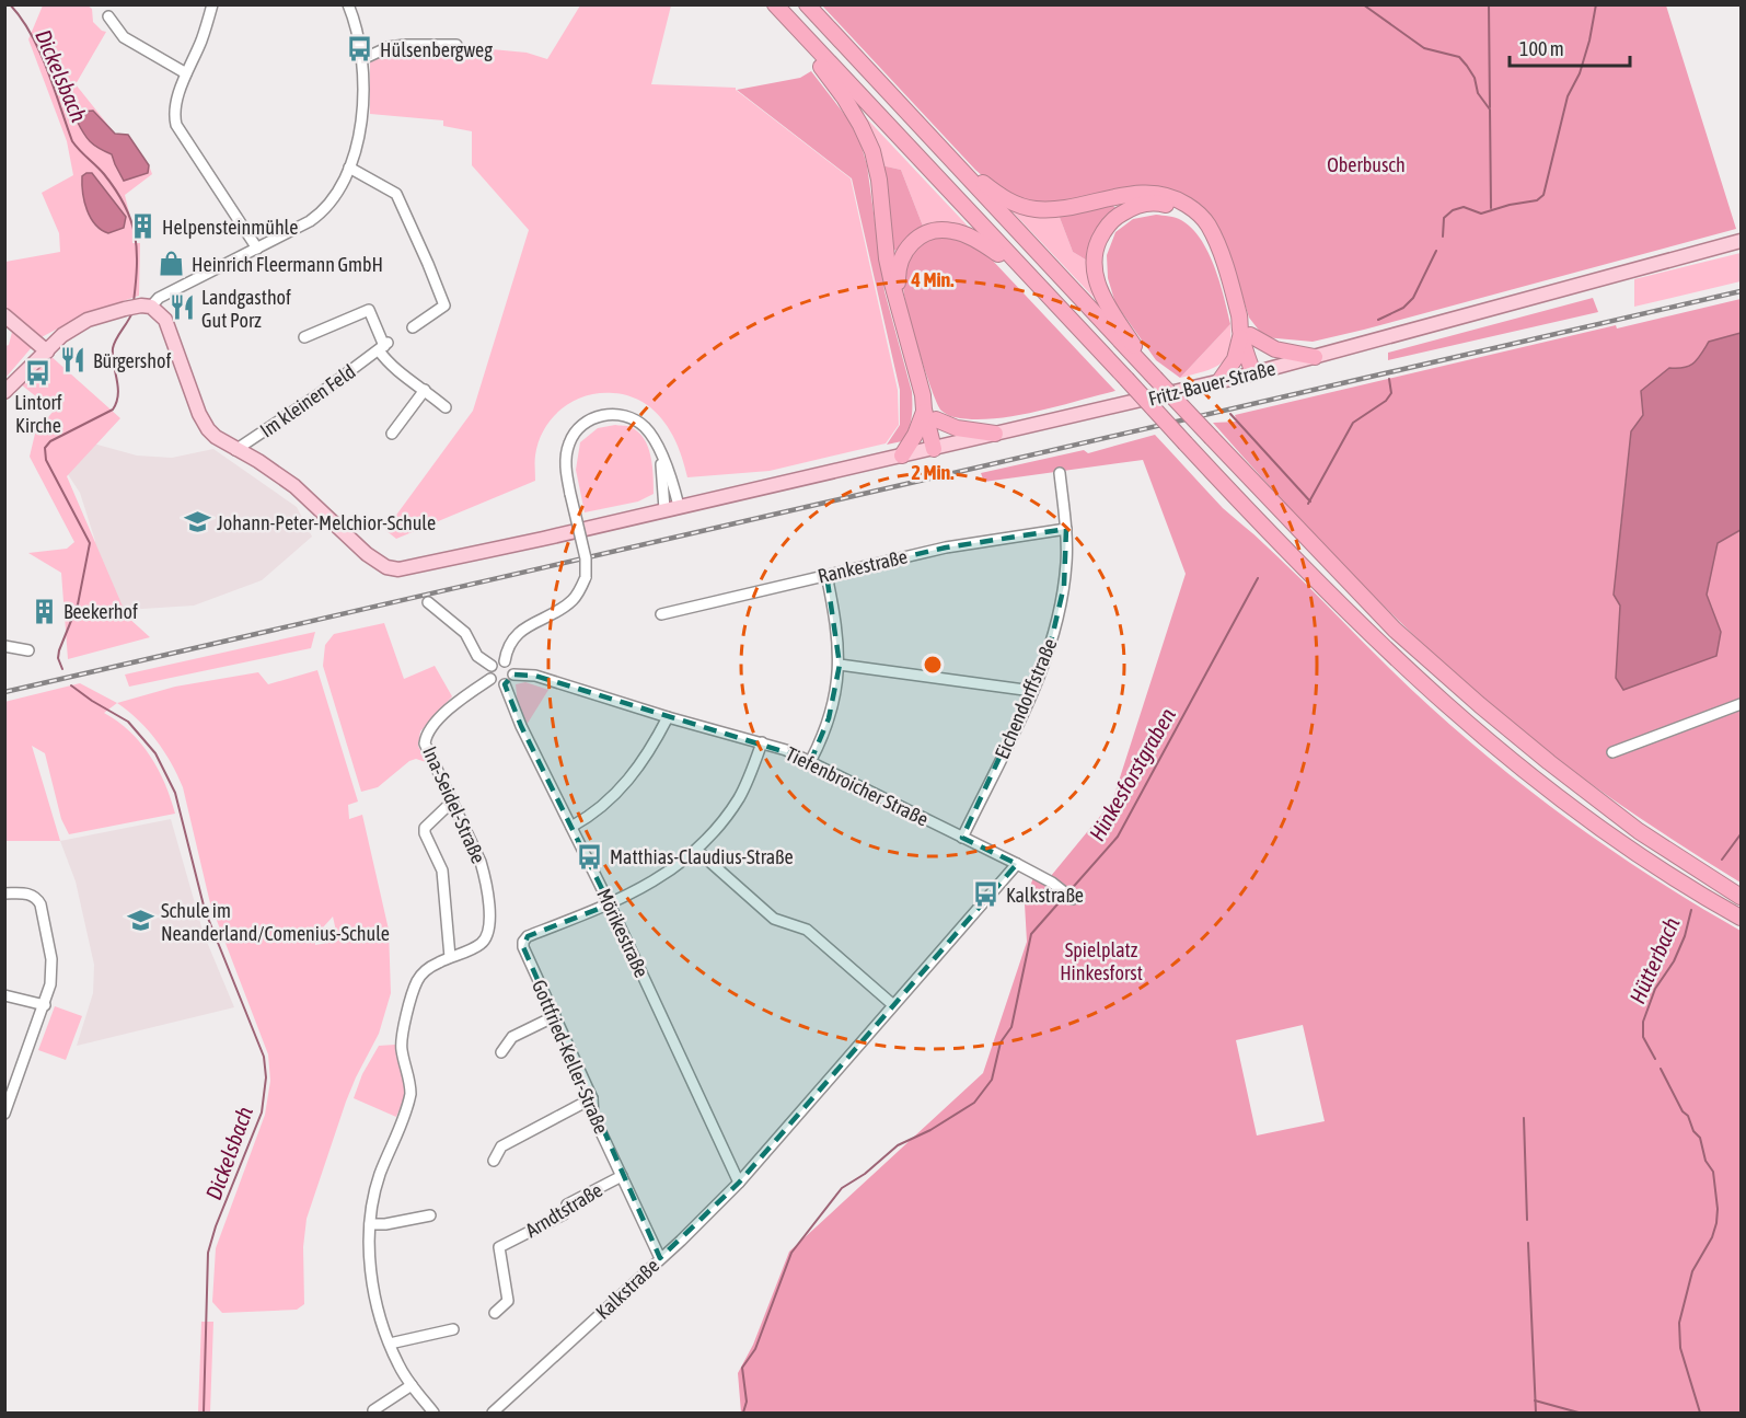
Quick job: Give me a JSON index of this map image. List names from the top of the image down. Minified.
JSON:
{"streets":{"main road":["Fritz-Bauer-Straße"],"street":["Im kleinen Feld","Rankestraße","Eichendorffstraße","Tiefenbroicher Straße","Ina-Seidel-Straße","Mörikestraße","Gottfried-Keller-Straße","Arndtstraße","Kalkstraße"]},"crossings":[["Rankestraße","Eichendorffstraße"],["Eichendorffstraße","Tiefenbroicher Straße"],["Tiefenbroicher Straße","Ina-Seidel-Straße"],["Tiefenbroicher Straße","Mörikestraße"],["Tiefenbroicher Straße","Kalkstraße"],["Ina-Seidel-Straße","Mörikestraße"],["Mörikestraße","Gottfried-Keller-Straße"],["Mörikestraße","Kalkstraße"],["Gottfried-Keller-Straße","Arndtstraße"],["Gottfried-Keller-Straße","Kalkstraße"]],"water":["Dickelsbach","Hinkesforstgraben","Hütterbach"],"parks":["Oberbusch","Spielplatz Hinkesforst"],"places":{"bus stop":["Hülsenbergweg","Lintorf Kirche","Matthias-Claudius-Straße","Kalkstraße"],"building":["Helpensteinmühle","Beekerhof"],"shop":["Heinrich Fleermann GmbH"],"restaurant":["Landgasthof Gut Porz","Bürgershof"],"school or university":["Johann-Peter-Melchior-Schule","Schule im Neanderland/Comenius-Schule"]},"scale_bar":"100 m","rings":["4 Min.","2 Min."]}
